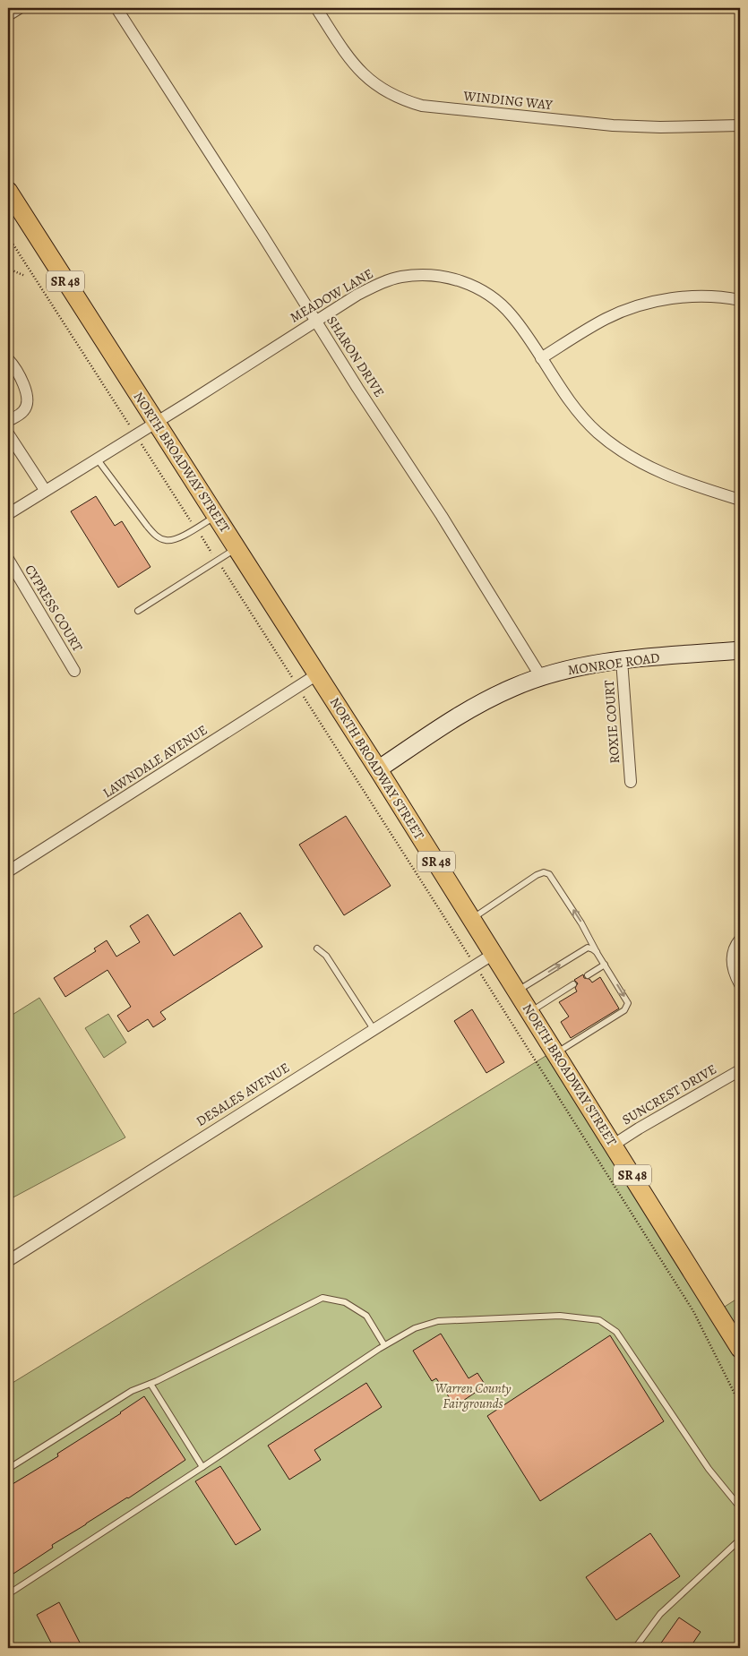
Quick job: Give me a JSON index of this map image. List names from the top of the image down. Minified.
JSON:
{"streets":{"main road":["SR 48","NORTH BROADWAY STREET"],"street":["WINDING WAY","MEADOW LANE","SHARON DRIVE","CYPRESS COURT","MONROE ROAD","ROXIE COURT","LAWNDALE AVENUE","DESALES AVENUE","SUNCREST DRIVE"]},"crossings":[["MEADOW LANE","SHARON DRIVE"],["MEADOW LANE","NORTH BROADWAY STREET"],["SHARON DRIVE","MONROE ROAD"],["NORTH BROADWAY STREET","MONROE ROAD"],["NORTH BROADWAY STREET","LAWNDALE AVENUE"],["NORTH BROADWAY STREET","DESALES AVENUE"],["NORTH BROADWAY STREET","SUNCREST DRIVE"],["MONROE ROAD","ROXIE COURT"]],"parks":["Warren County Fairgrounds"]}
